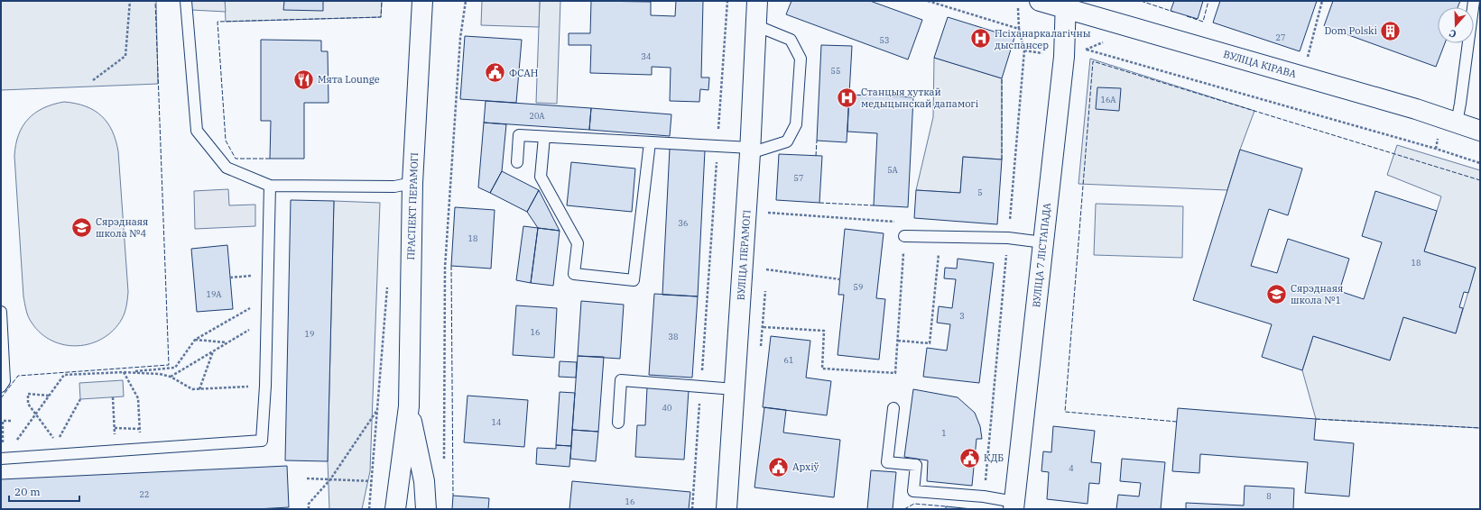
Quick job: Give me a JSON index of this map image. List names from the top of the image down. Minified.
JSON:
{"streets":{"street":["ВУЛІЦА КІРАВА","ПРАСПЕКТ ПЕРАМОГІ","ВУЛІЦА ПЕРАМОГІ","ВУЛІЦА 7 ЛІСТАПАДА"]},"crossings":[["ВУЛІЦА КІРАВА","ВУЛІЦА 7 ЛІСТАПАДА"]],"places":{"building":["Dom Polski"],"hospital":["Псіханаркалагічны дыспансер","Станцыя хуткай медыцынскай дапамогі"],"public building":["ФСАН","КДБ","Архіў"],"restaurant":["Мята Lounge"],"school or university":["Сярэднаяя школа №4","Сярэднаяя школа №1"]},"house_numbers":["27","53","34","55","16А","20А","5А","57","5","36","18","18","59","19А","3","16","19","38","61","40","14","1","4","22","8","16"],"scale_bar":"20 m","north":"bottom"}
